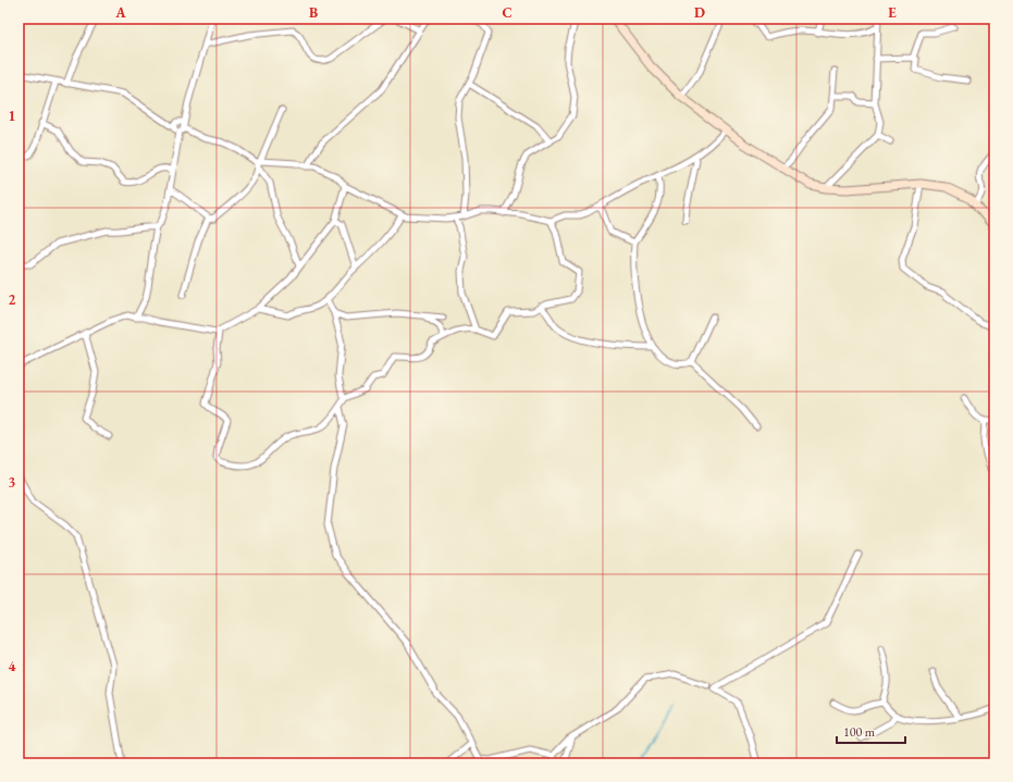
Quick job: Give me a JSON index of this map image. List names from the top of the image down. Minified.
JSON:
{"scale_bar":"100 m","grid":{"columns":["A","B","C","D","E"],"rows":["1","2","3","4"]}}
